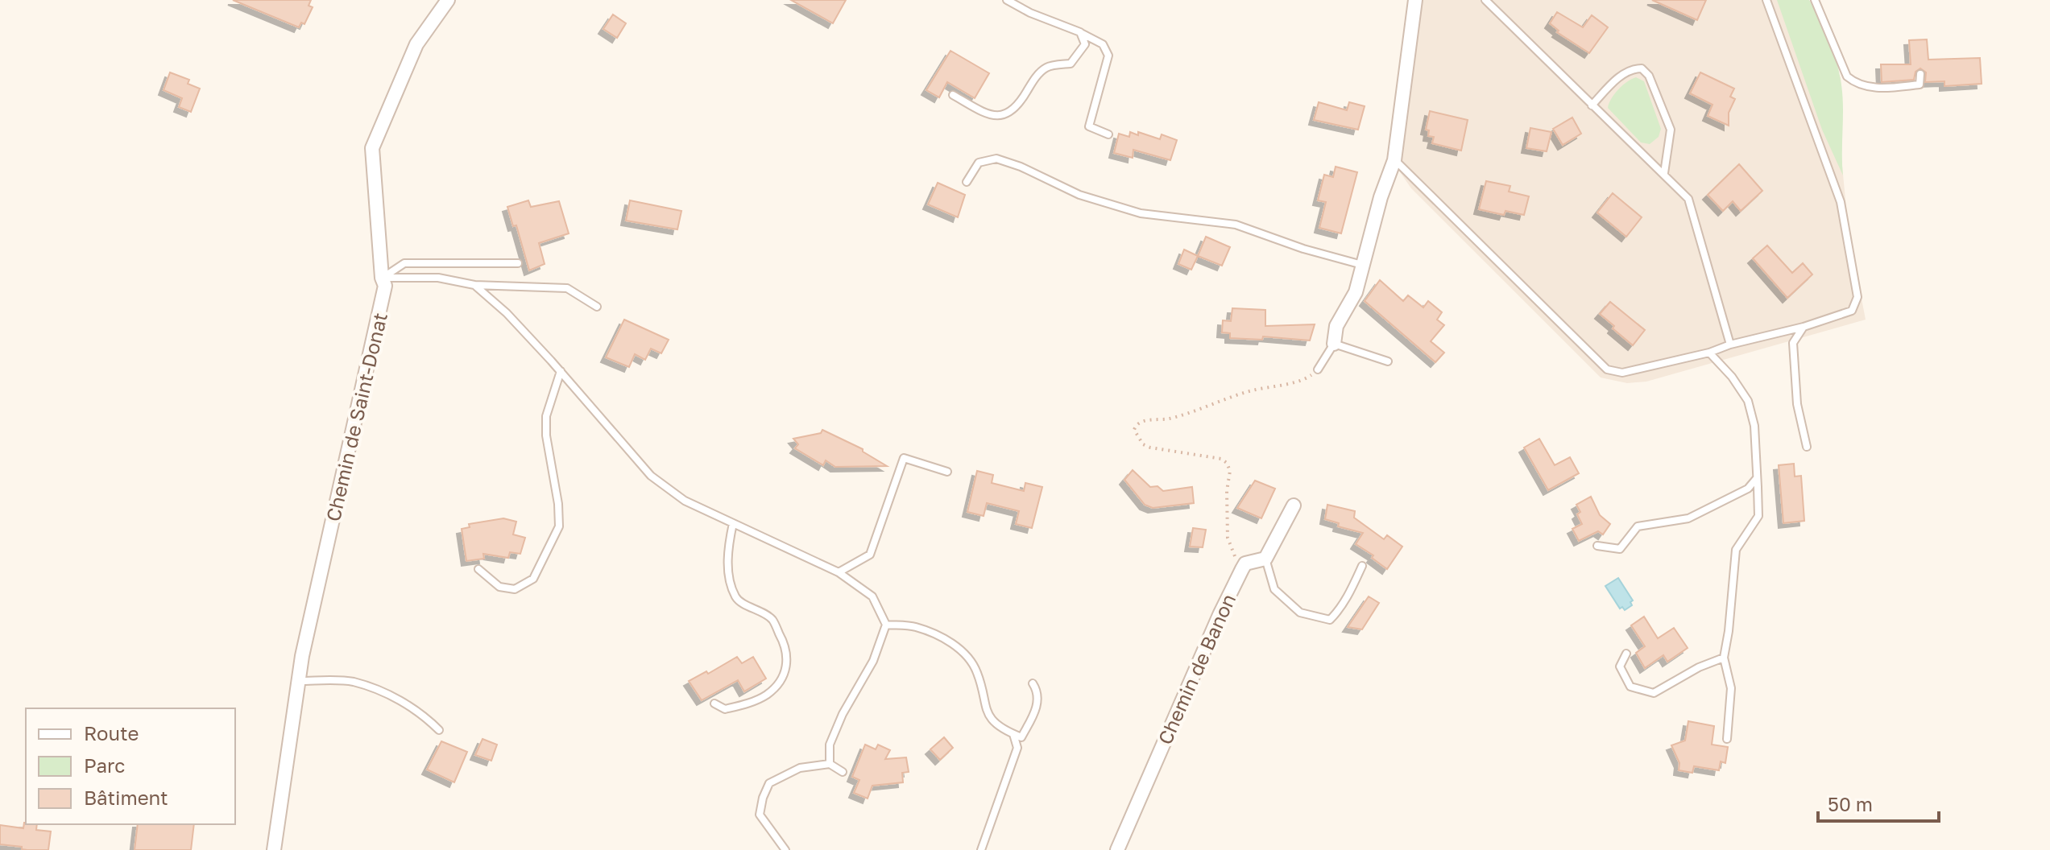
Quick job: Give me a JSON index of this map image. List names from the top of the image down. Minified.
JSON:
{"streets":{"street":["Chemin de Saint-Donat","Chemin de Banon"]},"legend":["Route","Parc","Bâtiment"],"scale_bar":"50 m"}
